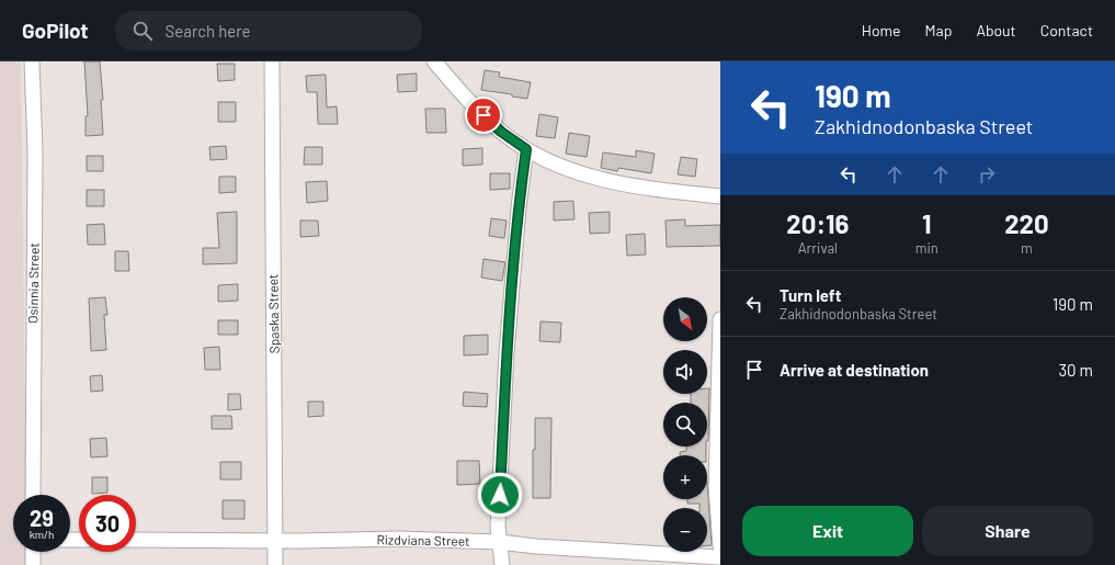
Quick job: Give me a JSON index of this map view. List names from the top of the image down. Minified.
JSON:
{"streets":{"street":["Osinnia Street","Spaska Street","Rizdviana Street"]},"crossings":[["Spaska Street","Rizdviana Street"]],"north":"bottom right","page":{"header":"GoPilot","search":"Search here","nav":["Home","Map","About","Contact"],"turn":["190 m","Zakhidnodonbaska Street"],"eta":["20:16","Arrival","1","min","220","m"],"list":[{"name":"Turn left","note":"Zakhidnodonbaska Street","value":"190 m"},{"name":"Arrive at destination","value":"30 m"}],"map_buttons":["+","−"],"speed":"29 km/h","limit":"30","buttons":["Exit","Share"]}}
